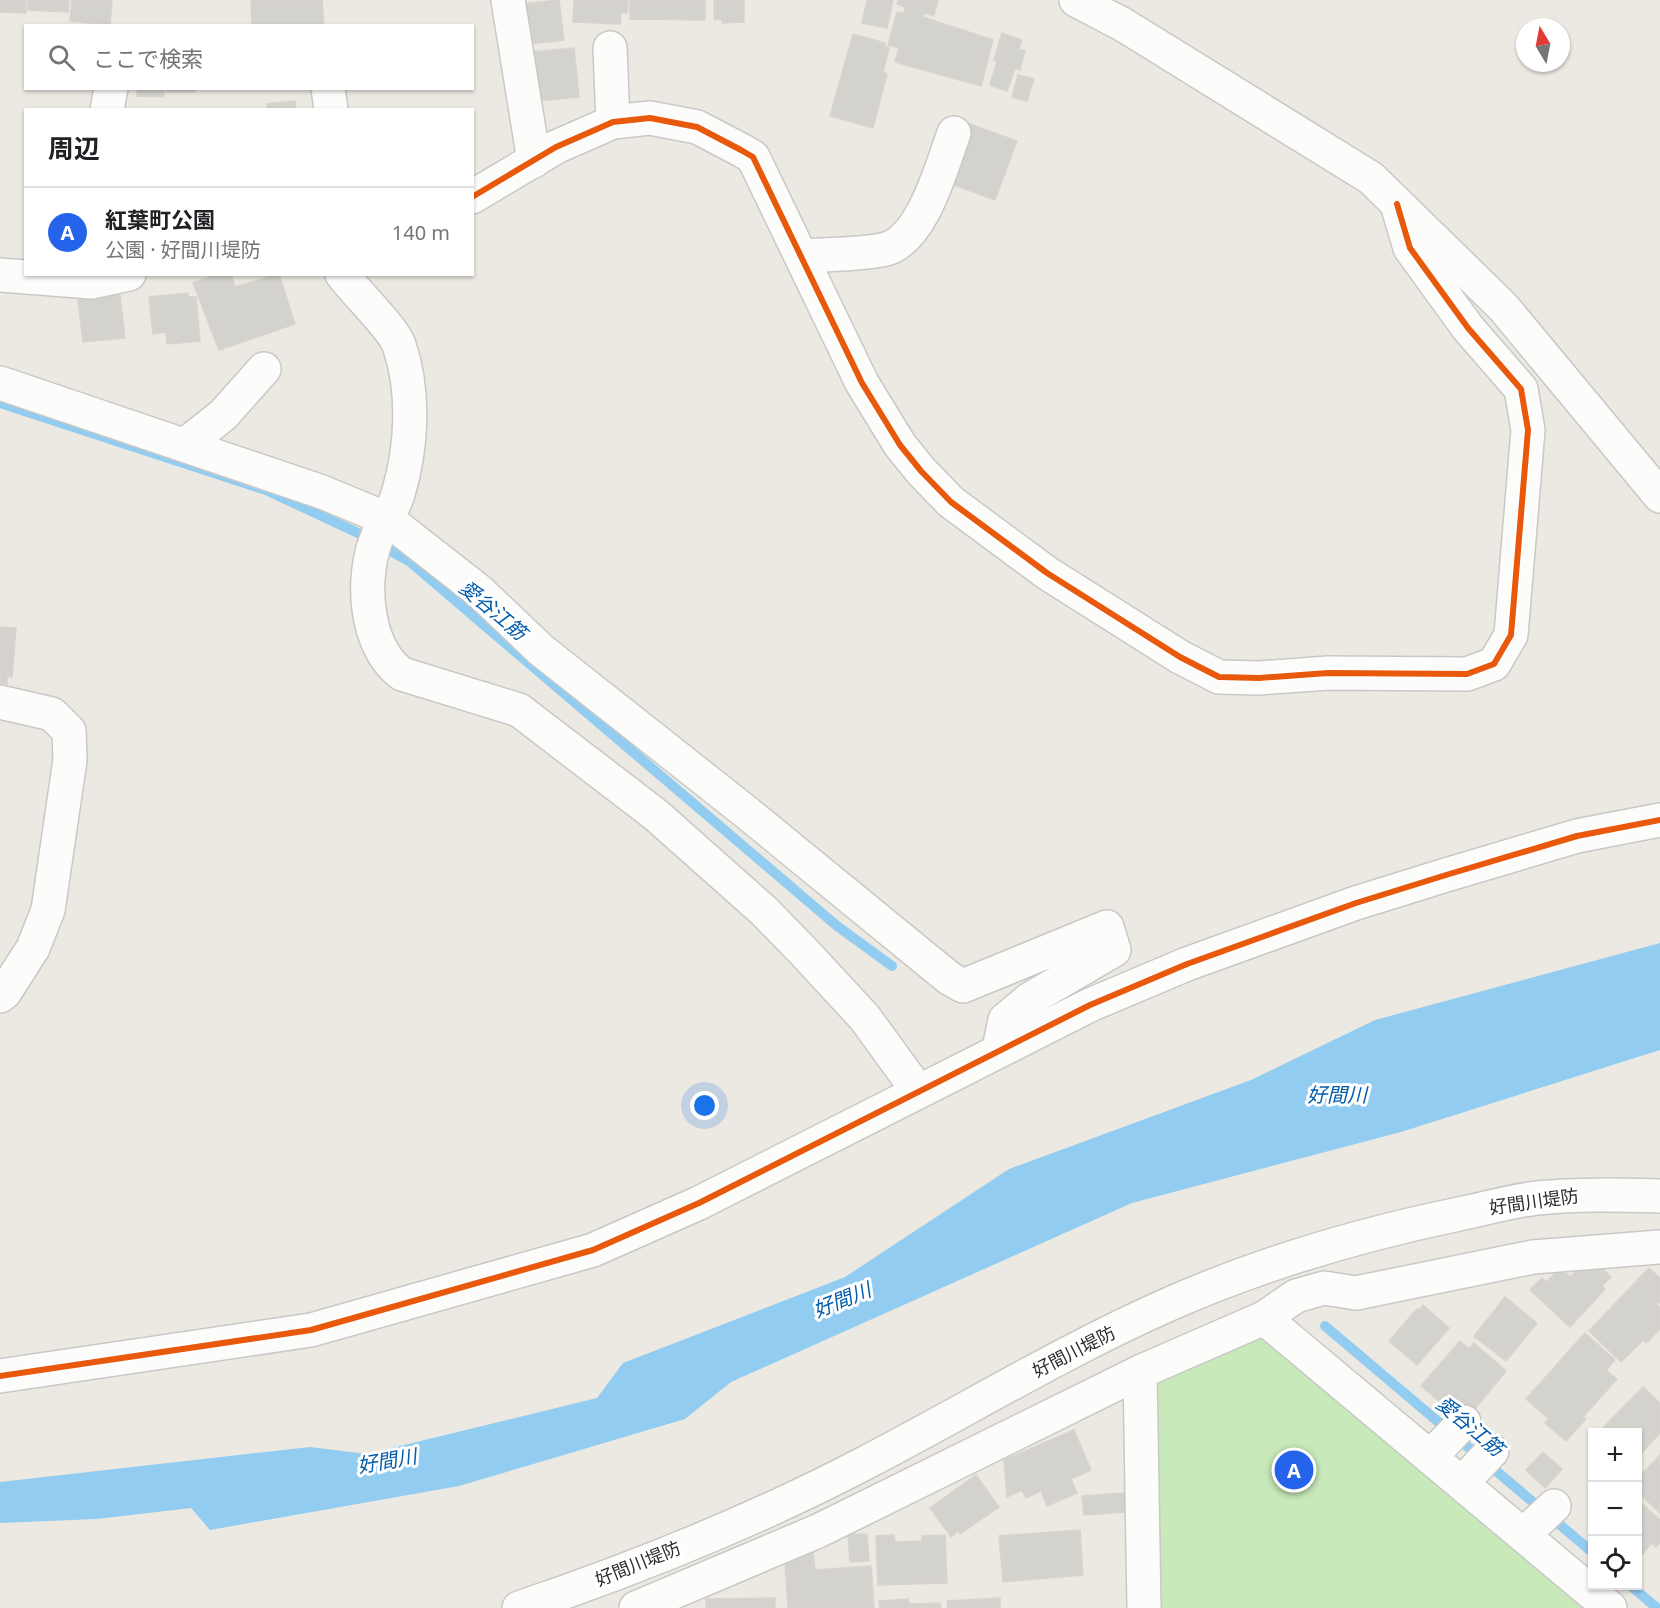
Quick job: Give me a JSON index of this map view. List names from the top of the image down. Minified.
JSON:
{"streets":{"street":["好間川堤防"]},"water":["愛谷江筋","好間川"],"north":"top","page":{"search":"ここで検索","heading":"周辺","list":[{"mark":"A","name":"紅葉町公園","note":"公園 · 好間川堤防","value":"140 m"}],"map_buttons":["+","−"],"pins":"A"}}
